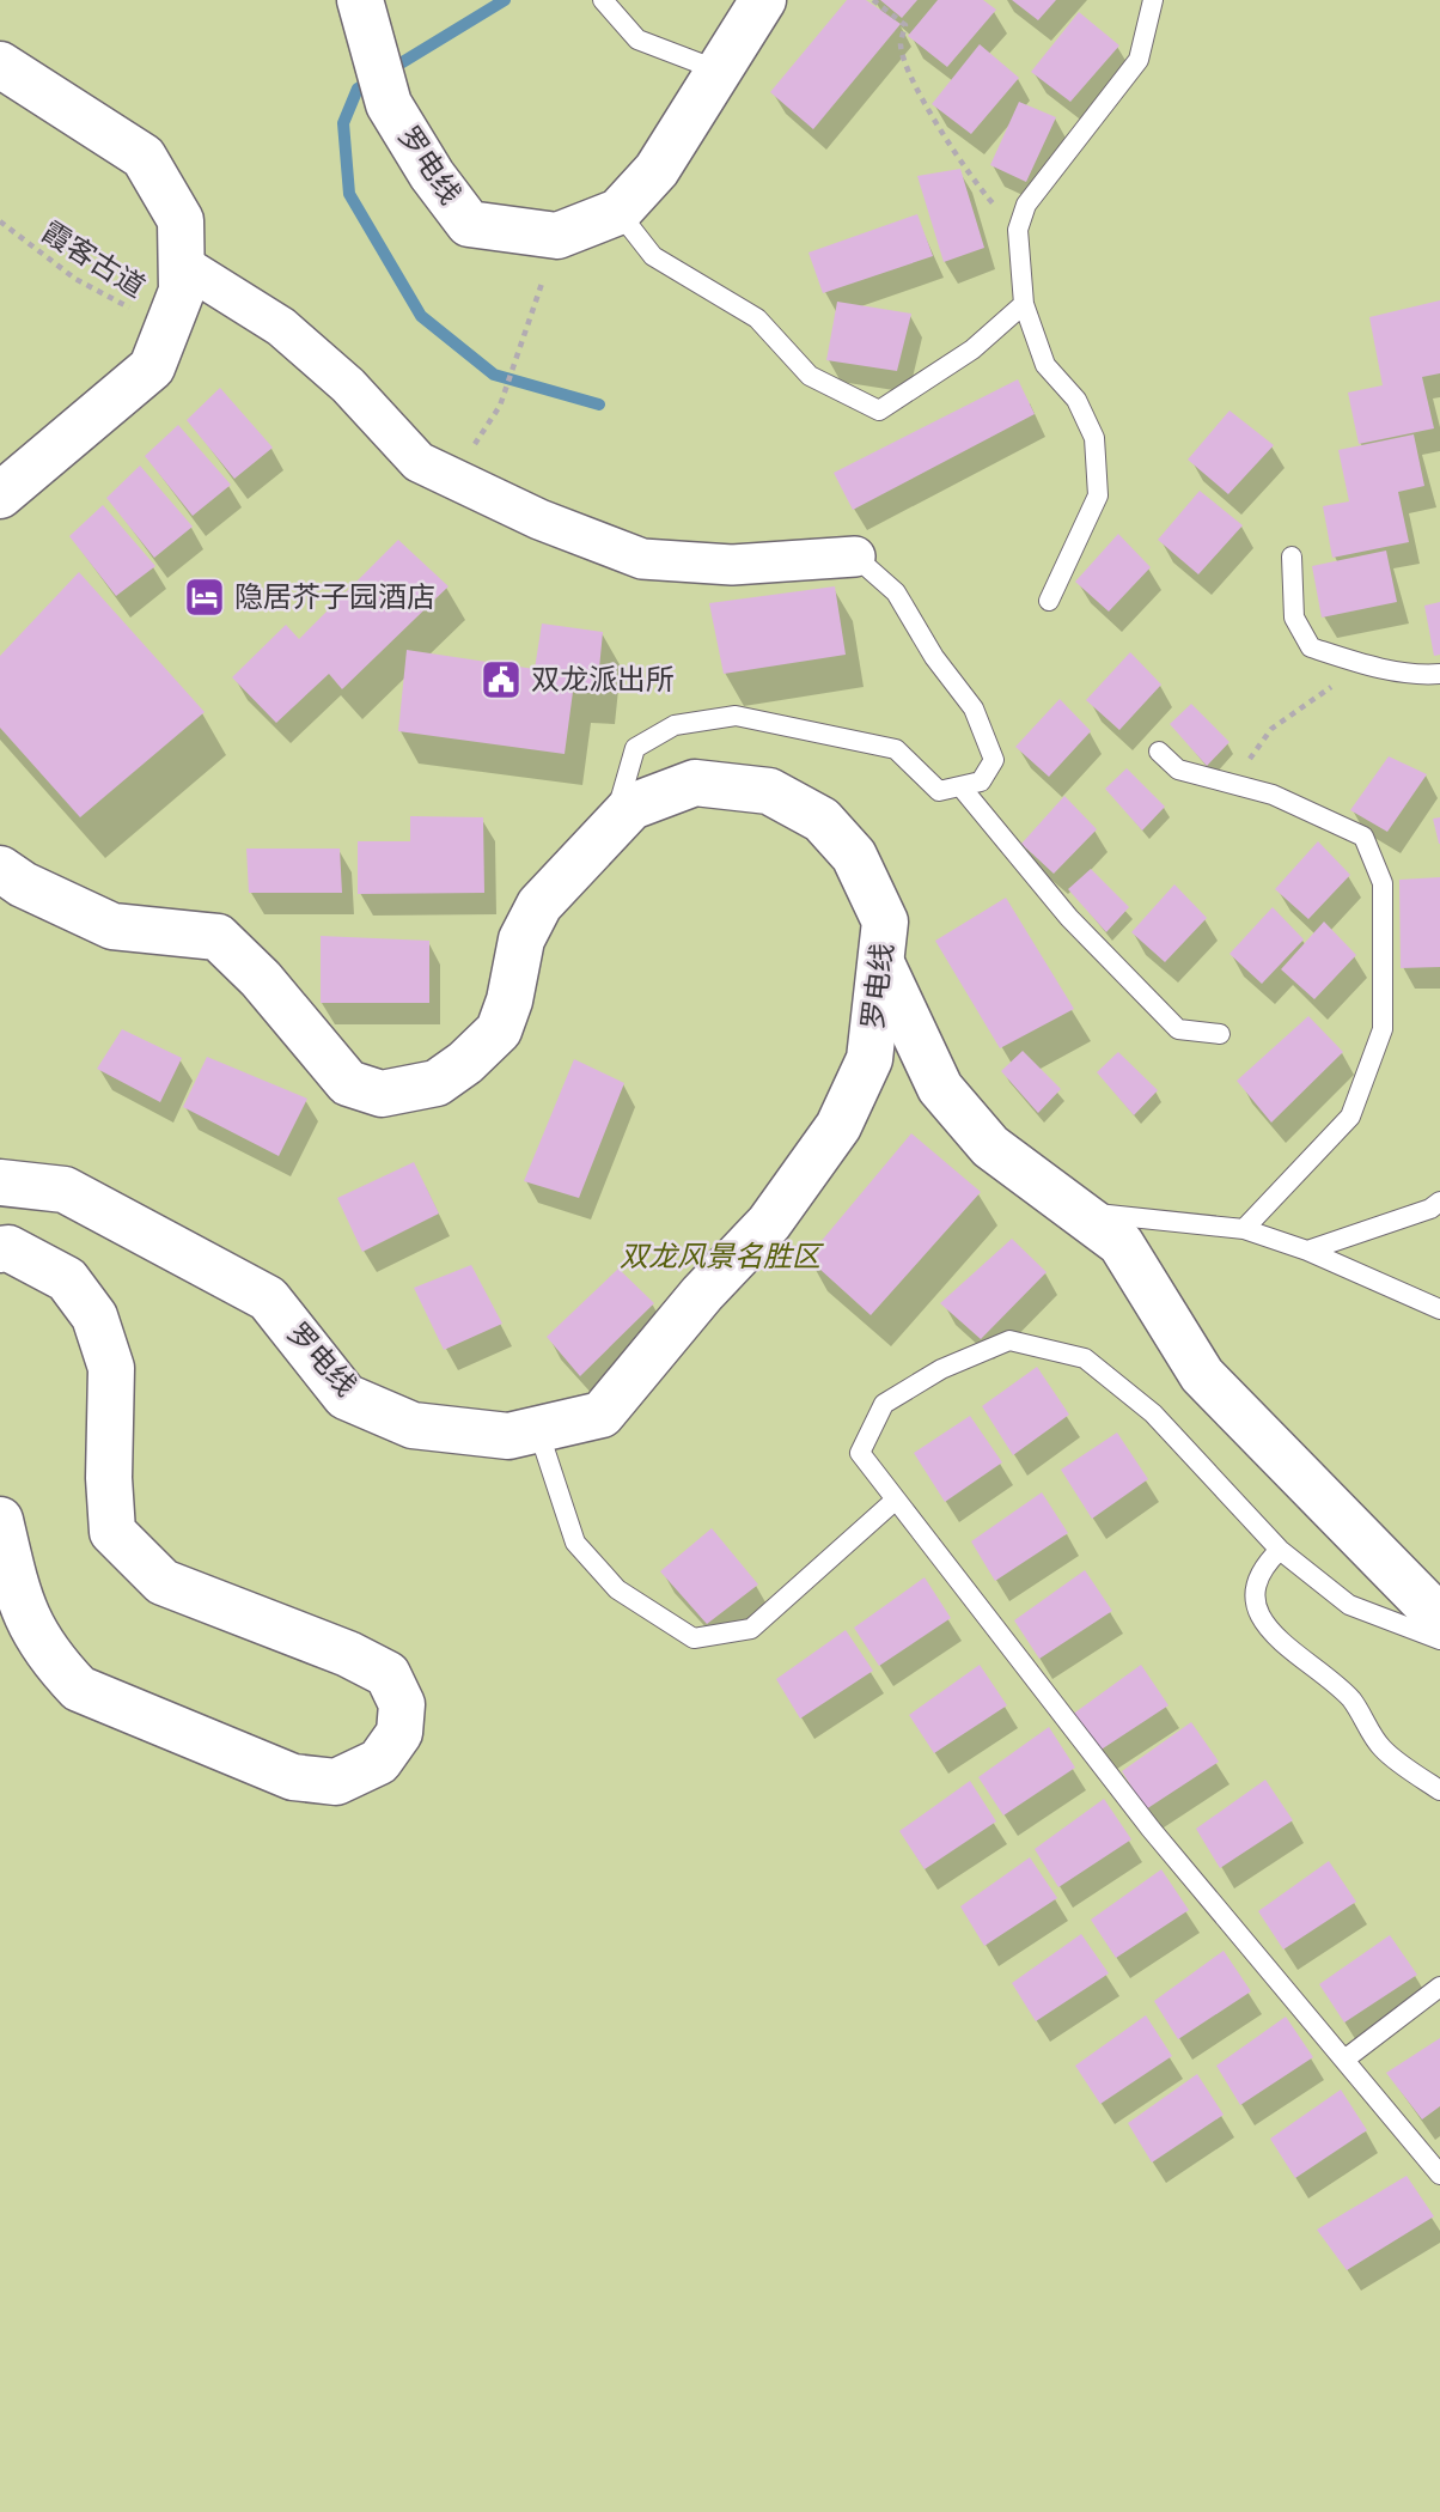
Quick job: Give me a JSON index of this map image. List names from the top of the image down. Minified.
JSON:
{"streets":{"street":["罗电线"],"path":["霞客古道"]},"parks":["双龙风景名胜区"],"places":{"hotel":["隐居芥子园酒店"],"public building":["双龙派出所"]}}
